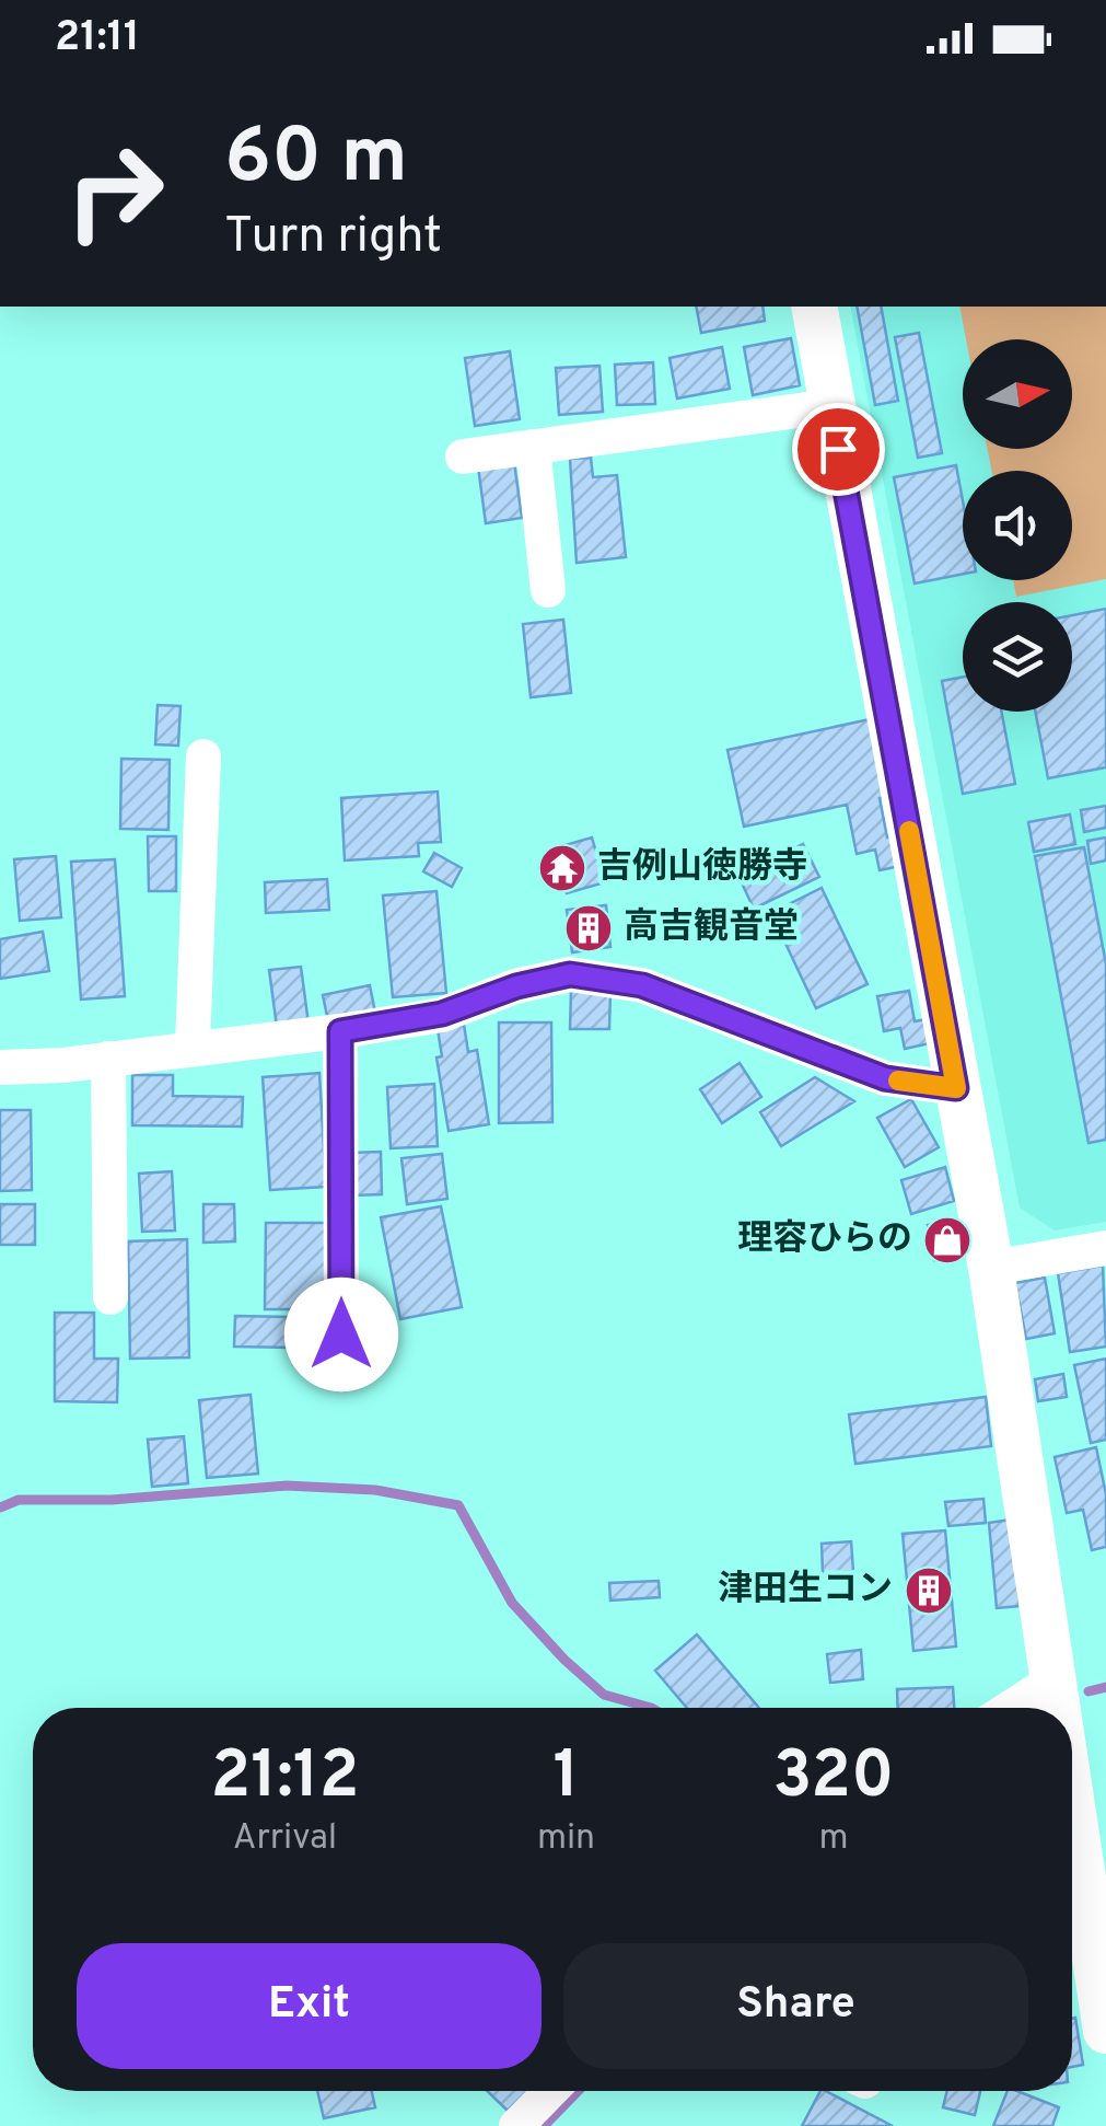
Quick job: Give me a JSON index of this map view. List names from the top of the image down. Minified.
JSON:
{"places":{"temple":["吉例山徳勝寺"],"building":["高吉観音堂","津田生コン"],"shop":["理容ひらの"]},"north":"right","page":{"status":"21:11","turn":["60 m","Turn right"],"eta":["21:12","Arrival","1","min","320","m"],"buttons":["Exit","Share"]}}
